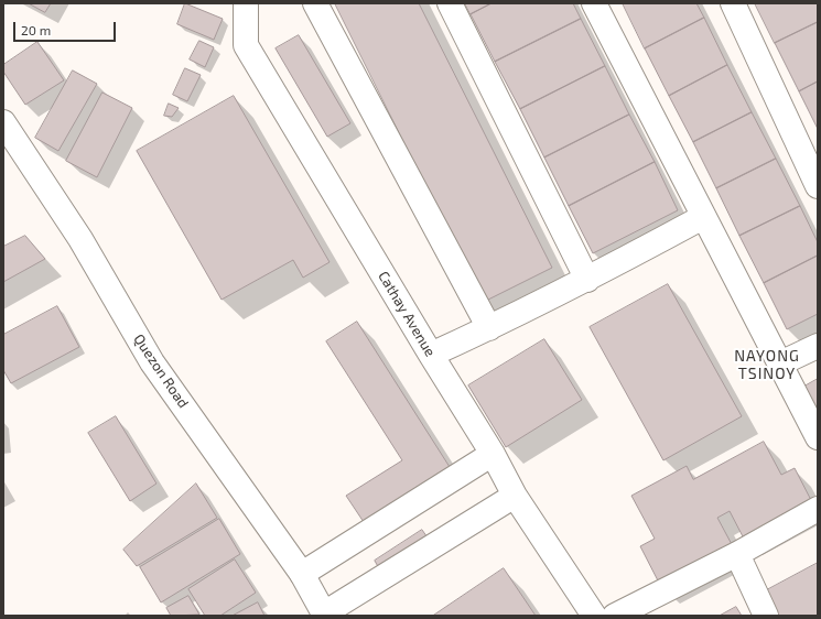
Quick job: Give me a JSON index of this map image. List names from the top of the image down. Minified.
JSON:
{"streets":{"street":["Cathay Avenue","Quezon Road"]},"districts":["NAYONG TSINOY"],"scale_bar":"20 m"}
